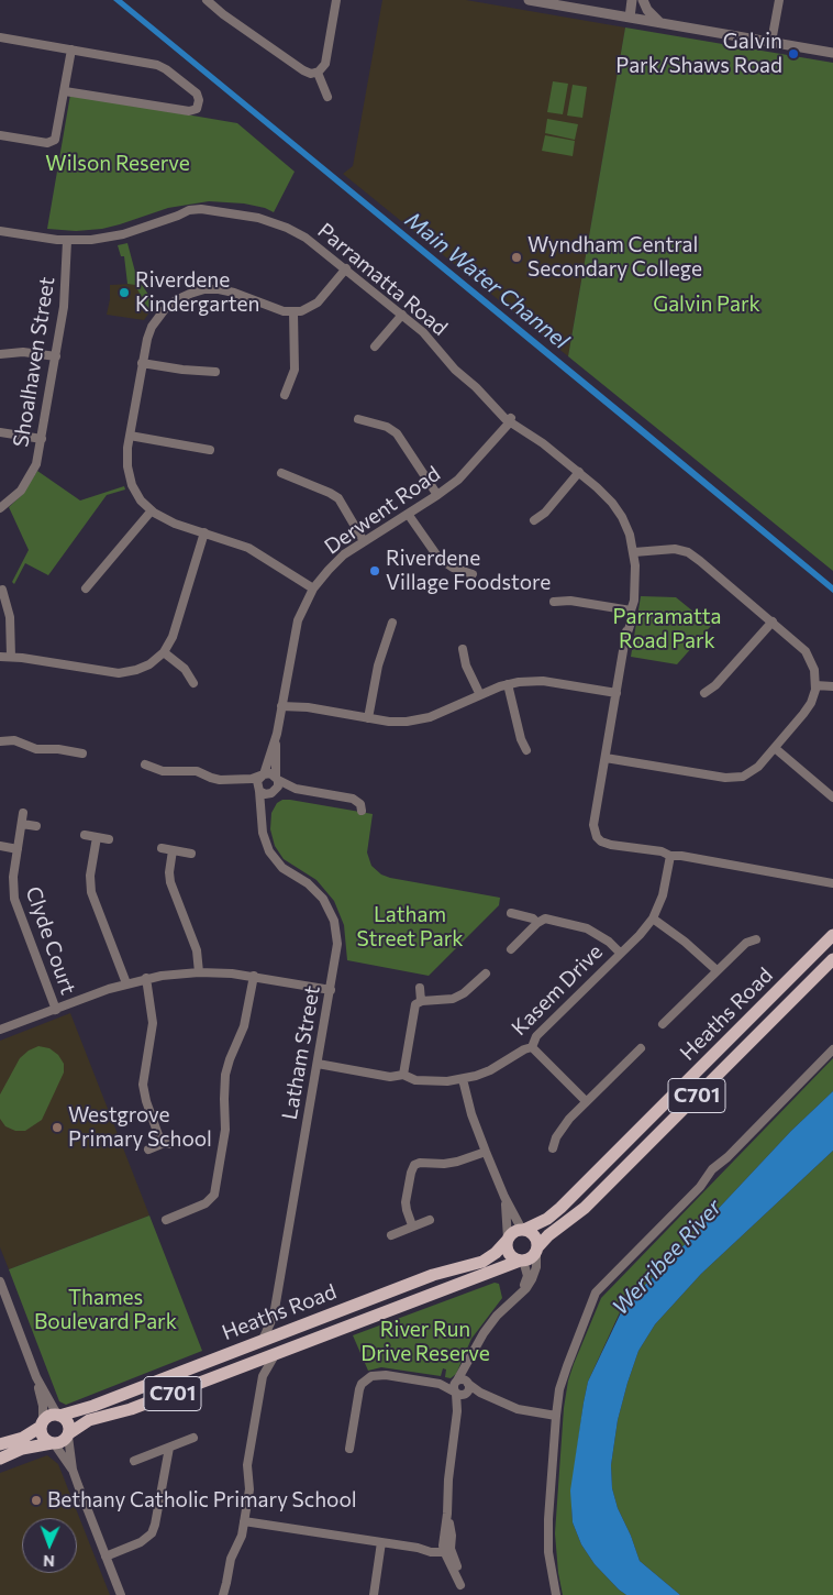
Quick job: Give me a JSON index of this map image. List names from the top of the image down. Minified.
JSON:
{"streets":{"main road":["Heaths Road","C701"],"street":["Parramatta Road","Shoalhaven Street","Derwent Road","Clyde Court","Kasem Drive","Latham Street"]},"crossings":[["Parramatta Road","Shoalhaven Street"],["Parramatta Road","Derwent Road"],["Parramatta Road","Kasem Drive"],["Derwent Road","Latham Street"],["Kasem Drive","Latham Street"],["Heaths Road","Latham Street"],["Heaths Road","C701"]],"water":["Main Water Channel","Werribee River"],"parks":["Wilson Reserve","Galvin Park","Parramatta Road Park","Latham Street Park","Thames Boulevard Park","River Run Drive Reserve"],"places":["Galvin Park/Shaws Road","Wyndham Central Secondary College","Riverdene Kindergarten","Riverdene Village Foodstore","Westgrove Primary School","Bethany Catholic Primary School"],"north":"bottom"}
